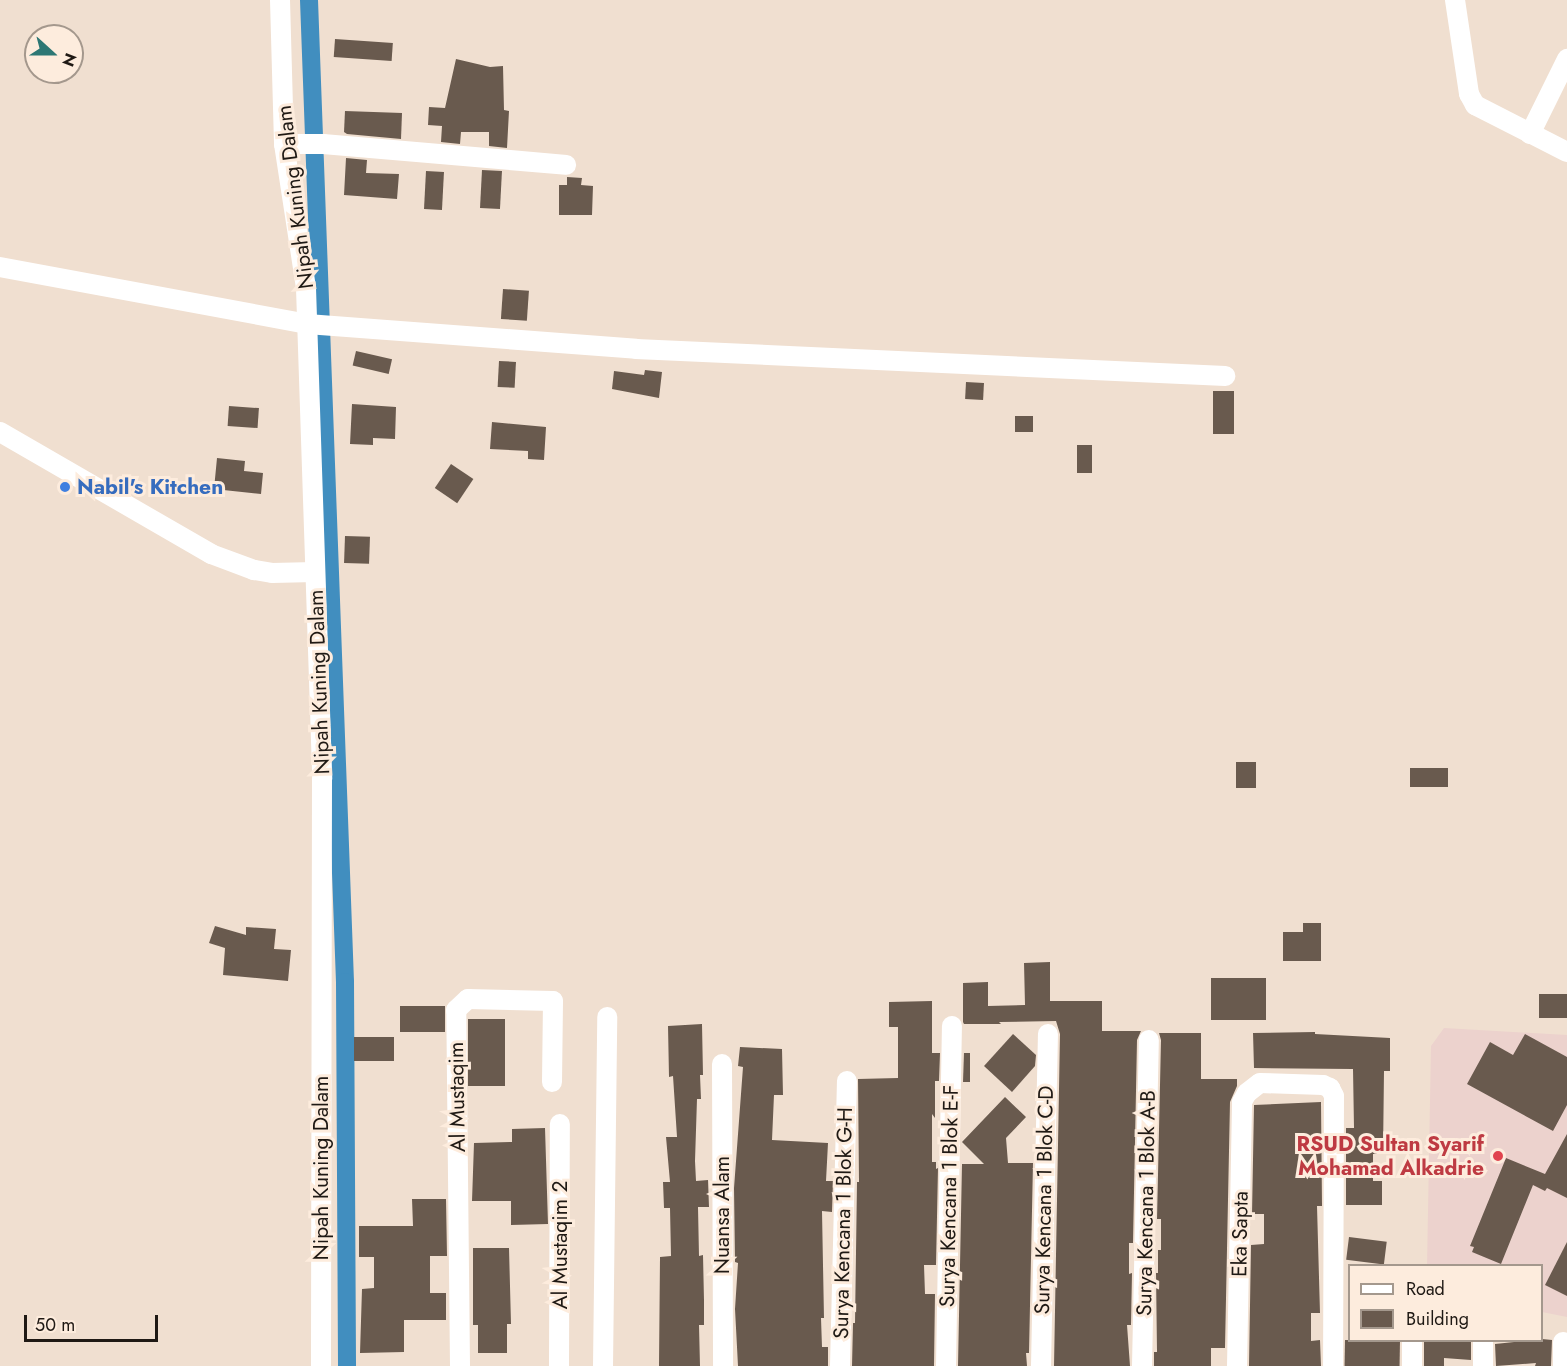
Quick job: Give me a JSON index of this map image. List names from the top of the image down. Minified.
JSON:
{"streets":{"street":["Nipah Kuning Dalam","Al Mustaqim","Surya Kencana 1 Blok E-F","Surya Kencana 1 Blok C-D","Surya Kencana 1 Blok A-B","Nuansa Alam","Surya Kencana 1 Blok G-H","Eka Sapta","Al Mustaqim 2"]},"places":["Nabil's Kitchen","RSUD Sultan Syarif Mohamad Alkadrie"],"legend":["Road","Building"],"scale_bar":"50 m","north":"right"}
